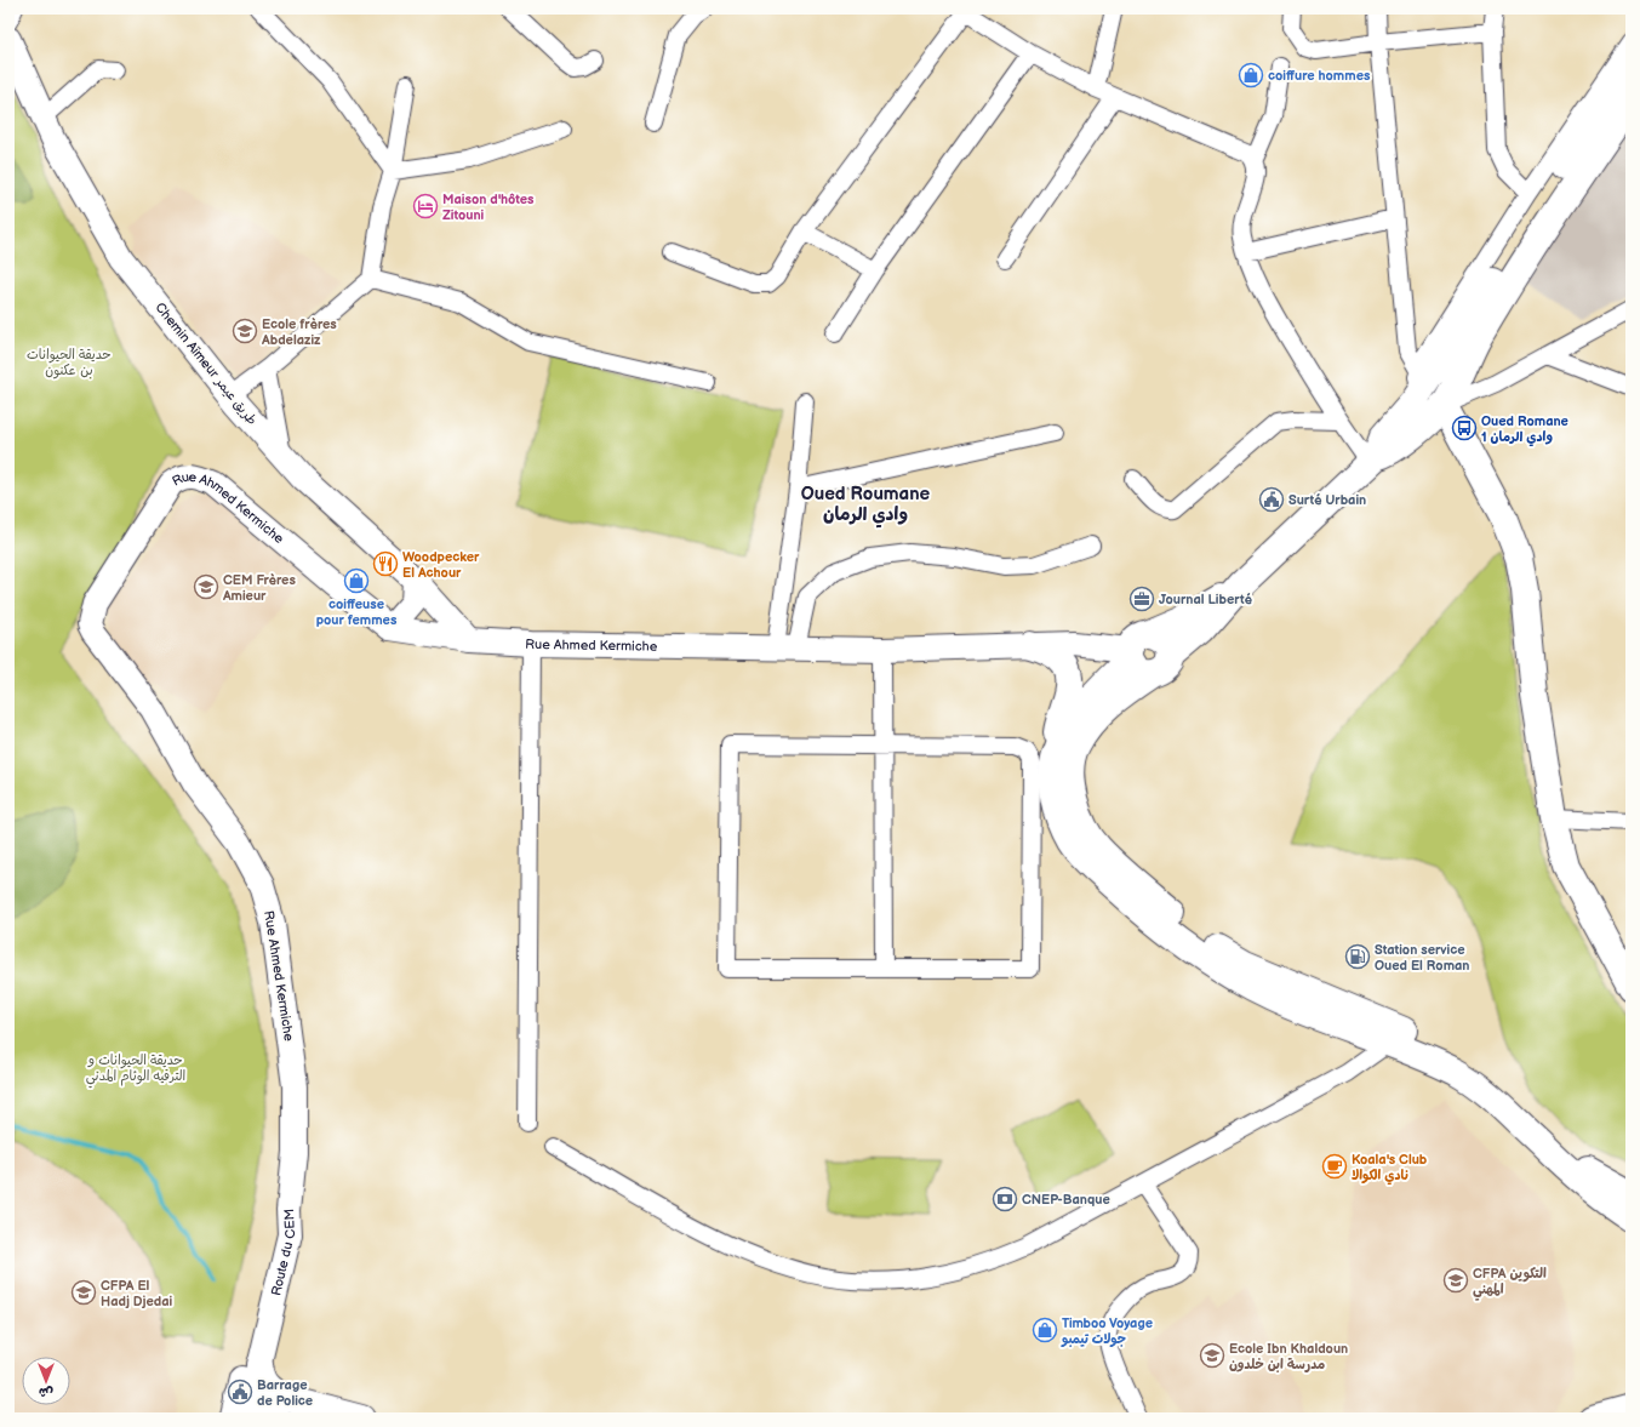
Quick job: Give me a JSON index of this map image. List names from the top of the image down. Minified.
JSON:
{"streets":{"main road":["Chemin Aïmeur طريق عيمر","Rue Ahmed Kermiche","Route du CEM"]},"crossings":[["Chemin Aïmeur طريق عيمر","Rue Ahmed Kermiche"],["Rue Ahmed Kermiche","Route du CEM"]],"districts":["Oued Roumane وادي الرمان"],"parks":["حديقة الحيوانات بن عكنون","حديقة الحيوانات و الترفيه الوئام المدني"],"places":{"shop":["coiffure hommes","coiffeuse pour femmes","Timboo Voyage جولات تيمبو"],"hotel":["Maison d'hôtes Zitouni"],"school or university":["Ecole frères Abdelaziz","CEM Frères Amieur","CFPA التكوين المهني","CFPA El Hadj Djedai","Ecole Ibn Khaldoun مدرسة ابن خلدون"],"bus stop":["Oued Romane 1 وادي الرمان"],"public building":["Surté Urbain","Barrage de Police"],"restaurant":["Woodpecker El Achour"],"office":["Journal Liberté"],"fuel station":["Station service Oued El Roman"],"cafe":["Koala's Club نادي الكوالا"],"bank":["CNEP-Banque"]},"north":"bottom"}
